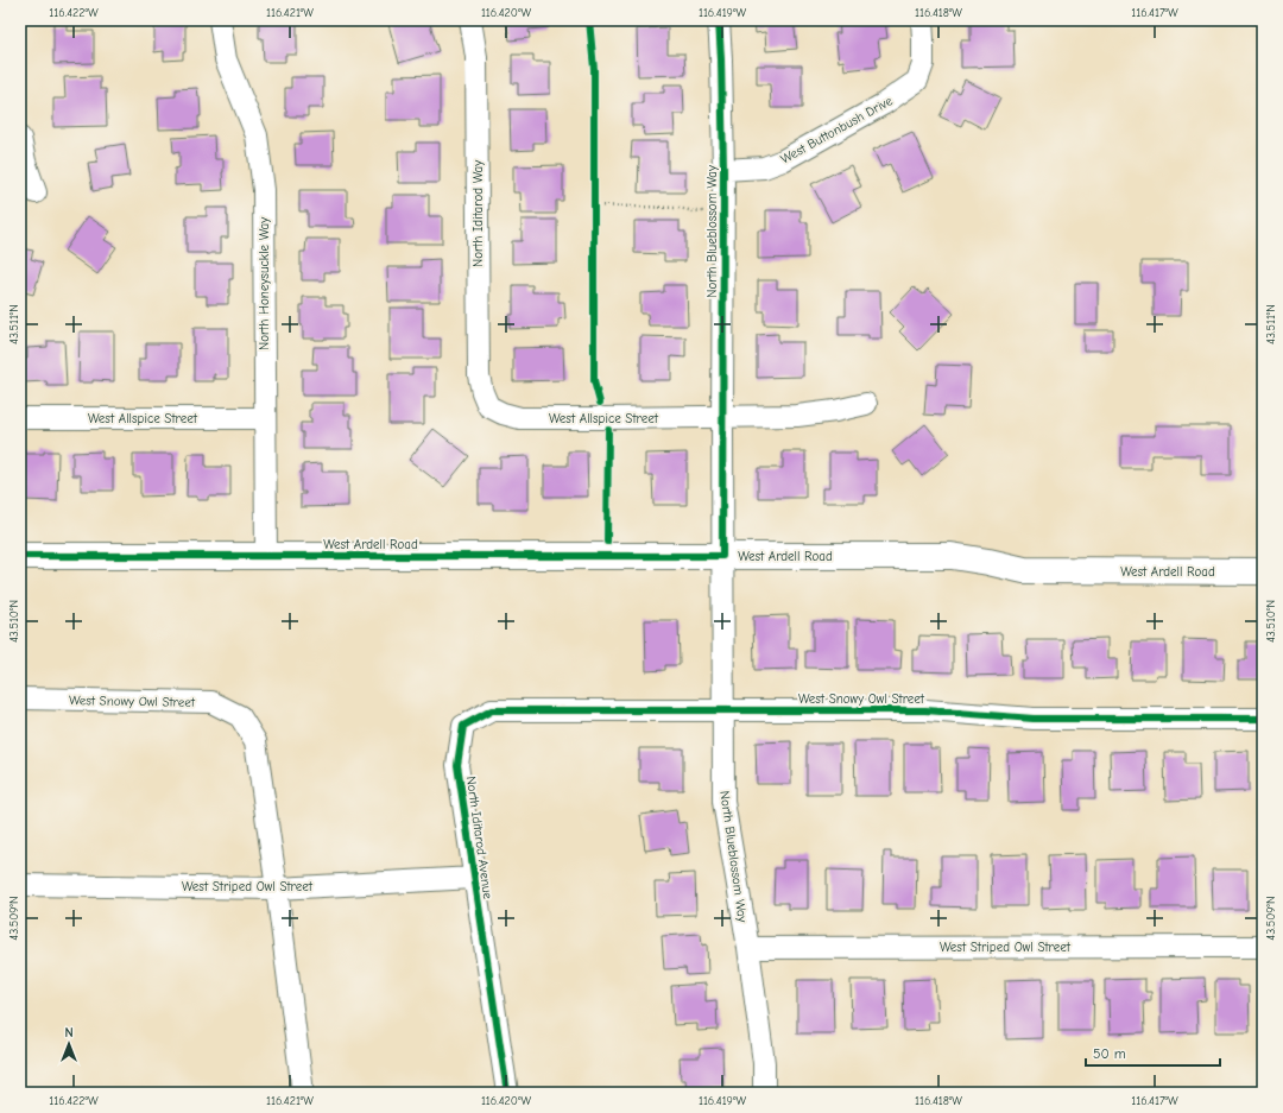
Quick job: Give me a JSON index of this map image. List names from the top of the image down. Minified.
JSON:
{"streets":{"street":["West Buttonbush Drive","North Iditarod Way","North Blueblossom Way","North Honeysuckle Way","West Allspice Street","West Ardell Road","West Snowy Owl Street","North Iditarod Avenue","West Striped Owl Street"]},"crossings":[["West Buttonbush Drive","North Blueblossom Way"],["North Iditarod Way","West Allspice Street"],["North Blueblossom Way","West Allspice Street"],["North Blueblossom Way","West Ardell Road"],["North Blueblossom Way","West Snowy Owl Street"],["North Blueblossom Way","West Striped Owl Street"],["North Honeysuckle Way","West Allspice Street"],["North Honeysuckle Way","West Ardell Road"],["West Snowy Owl Street","North Iditarod Avenue"],["West Snowy Owl Street","West Striped Owl Street"],["North Iditarod Avenue","West Striped Owl Street"]],"scale_bar":"50 m","north":"top","coordinates":["116.422°W","116.421°W","116.420°W","116.419°W","116.418°W","116.417°W","43.511°N","43.510°N","43.509°N"]}
